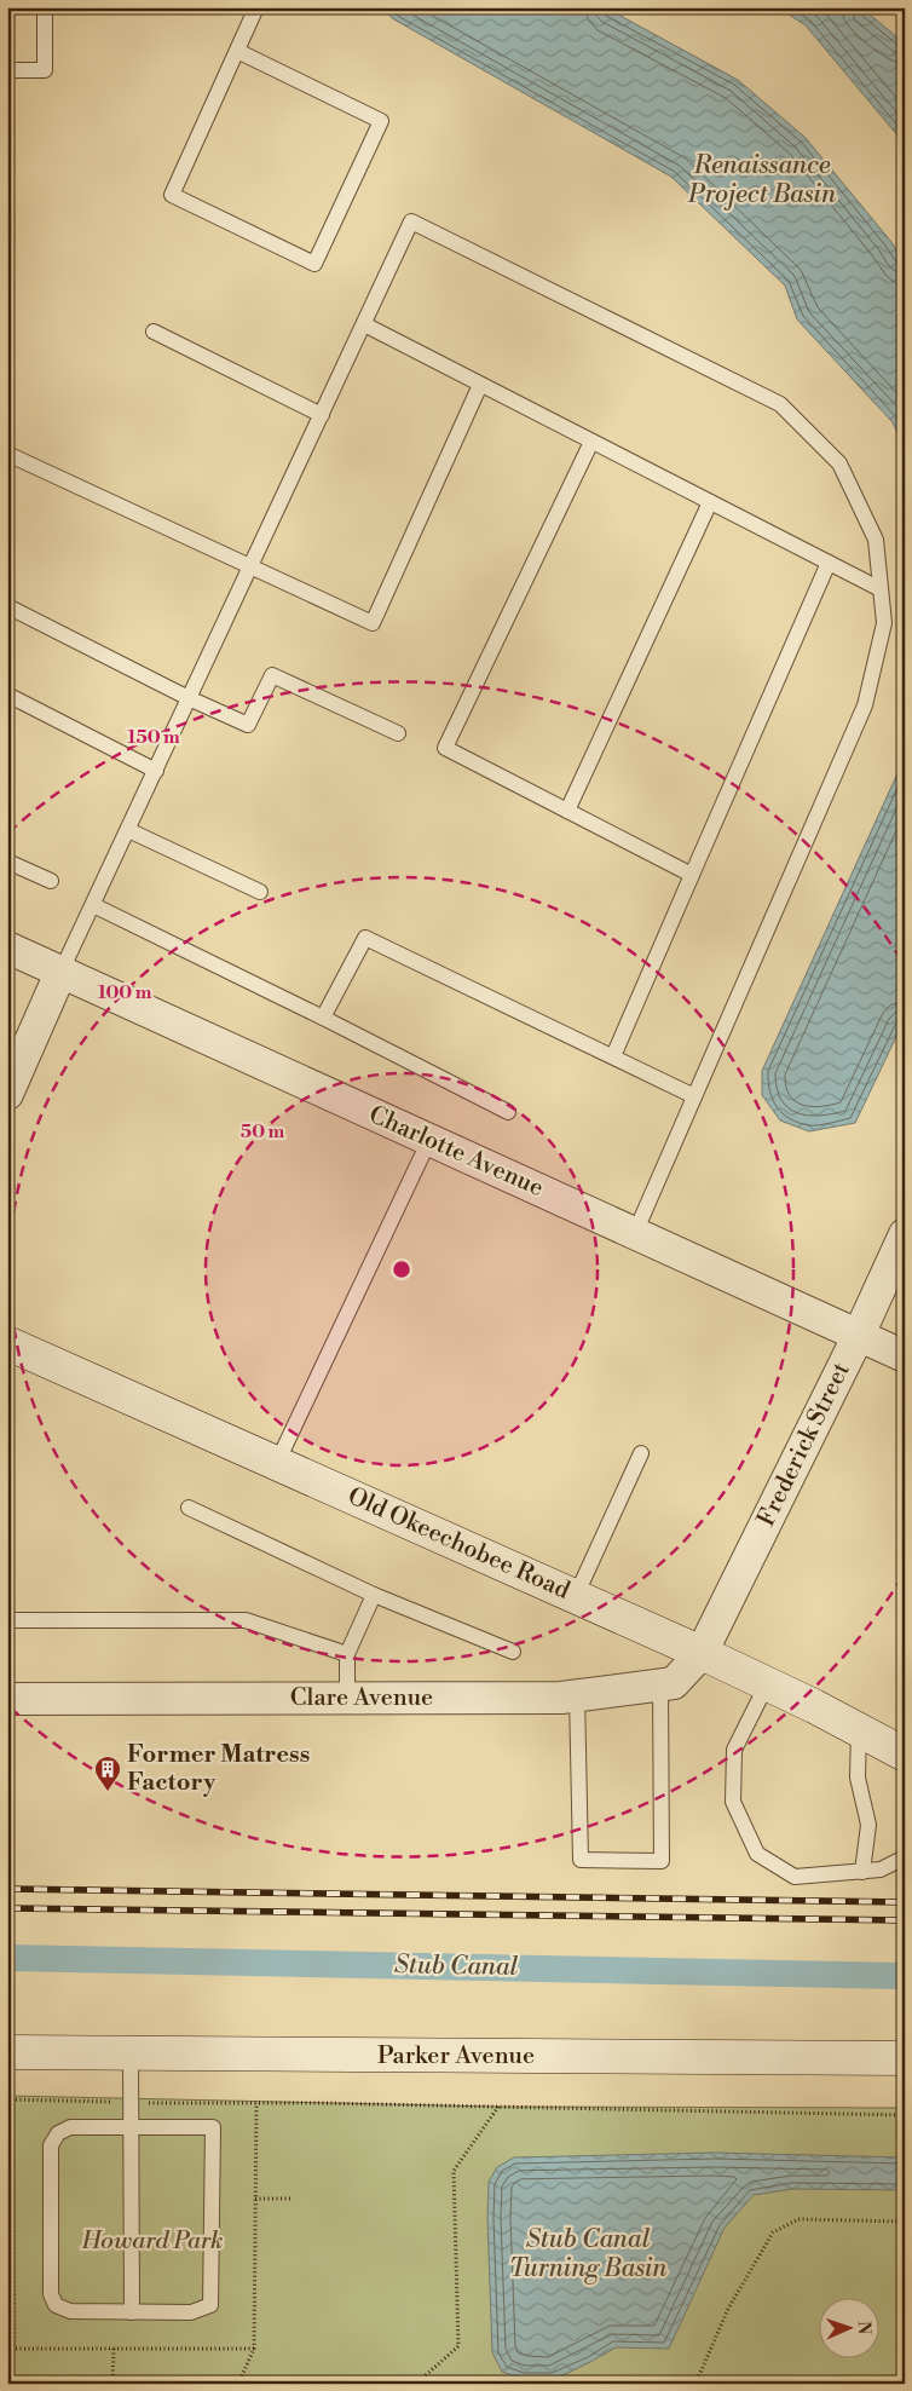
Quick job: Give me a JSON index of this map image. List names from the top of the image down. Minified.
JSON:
{"streets":{"street":["Charlotte Avenue","Frederick Street","Old Okeechobee Road","Clare Avenue","Parker Avenue"]},"crossings":[["Charlotte Avenue","Frederick Street"],["Frederick Street","Old Okeechobee Road"],["Frederick Street","Clare Avenue"],["Old Okeechobee Road","Clare Avenue"]],"water":["Renaissance Project Basin","Stub Canal","Stub Canal Turning Basin"],"parks":["Howard Park"],"places":{"building":["Former Matress Factory"]},"north":"right","rings":["150 m","100 m","50 m"]}
